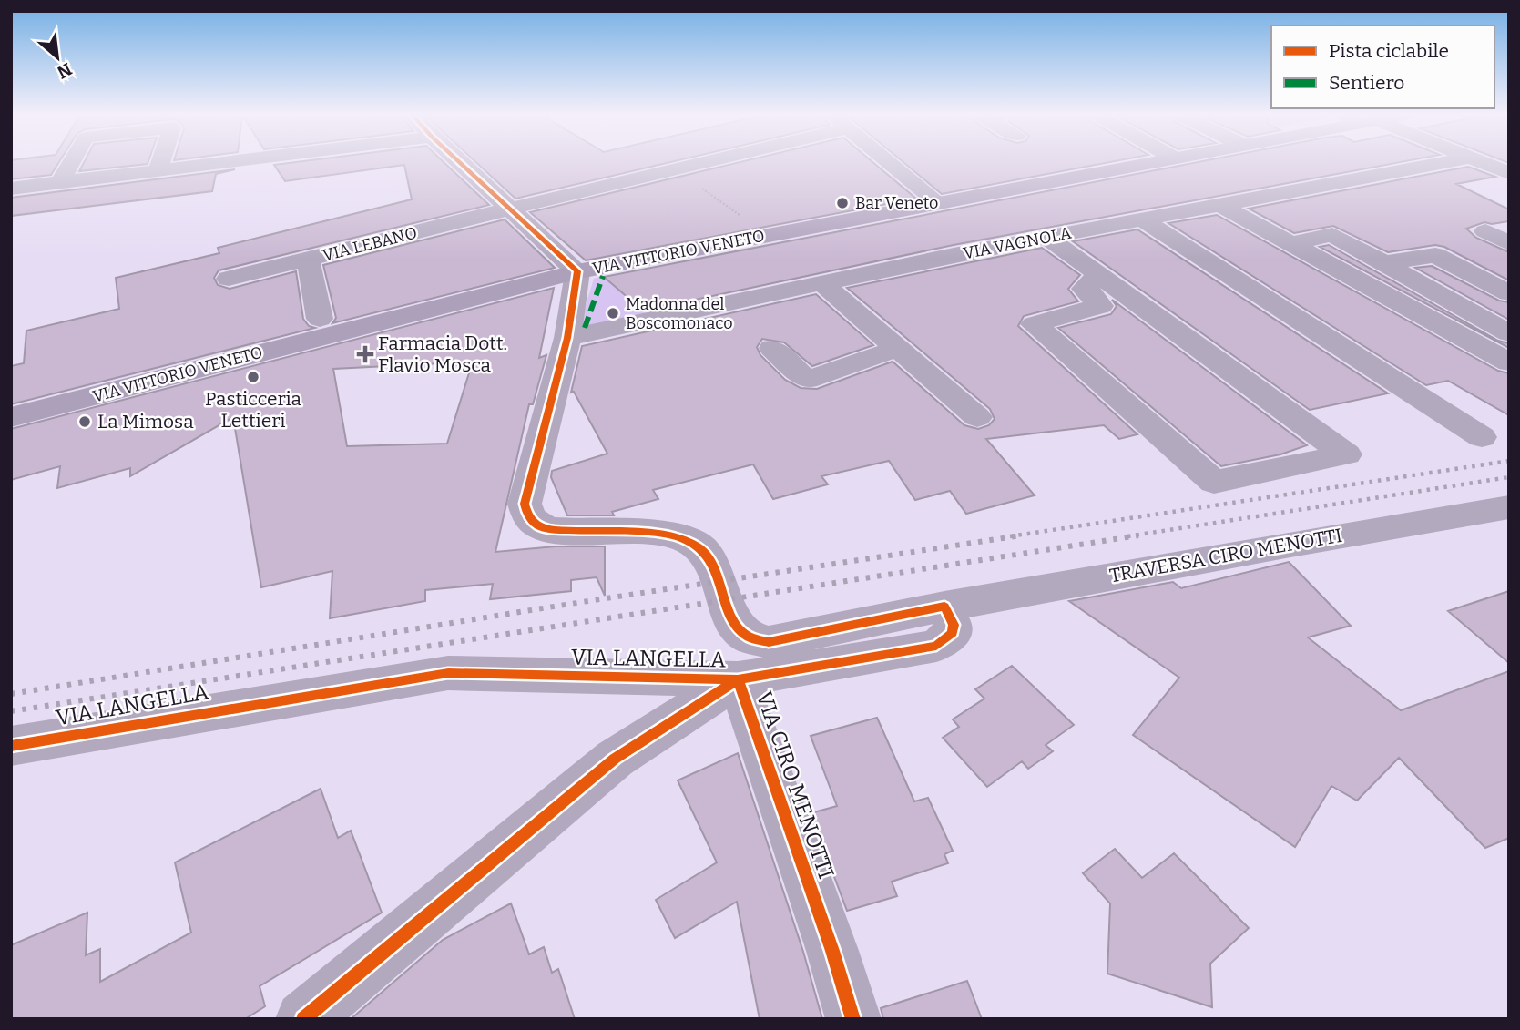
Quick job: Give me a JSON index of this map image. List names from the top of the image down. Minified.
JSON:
{"streets":{"main road":["VIA VITTORIO VENETO"],"street":["VIA VAGNOLA","VIA LEBANO","TRAVERSA CIRO MENOTTI","VIA LANGELLA","VIA CIRO MENOTTI"]},"crossings":[["TRAVERSA CIRO MENOTTI","VIA CIRO MENOTTI"],["VIA LANGELLA","VIA CIRO MENOTTI"]],"places":{"other":["Bar Veneto","Madonna del Boscomonaco","Pasticceria Lettieri","La Mimosa"],"health":["Farmacia Dott. Flavio Mosca"]},"legend":["Pista ciclabile","Sentiero"],"north":"bottom right"}
